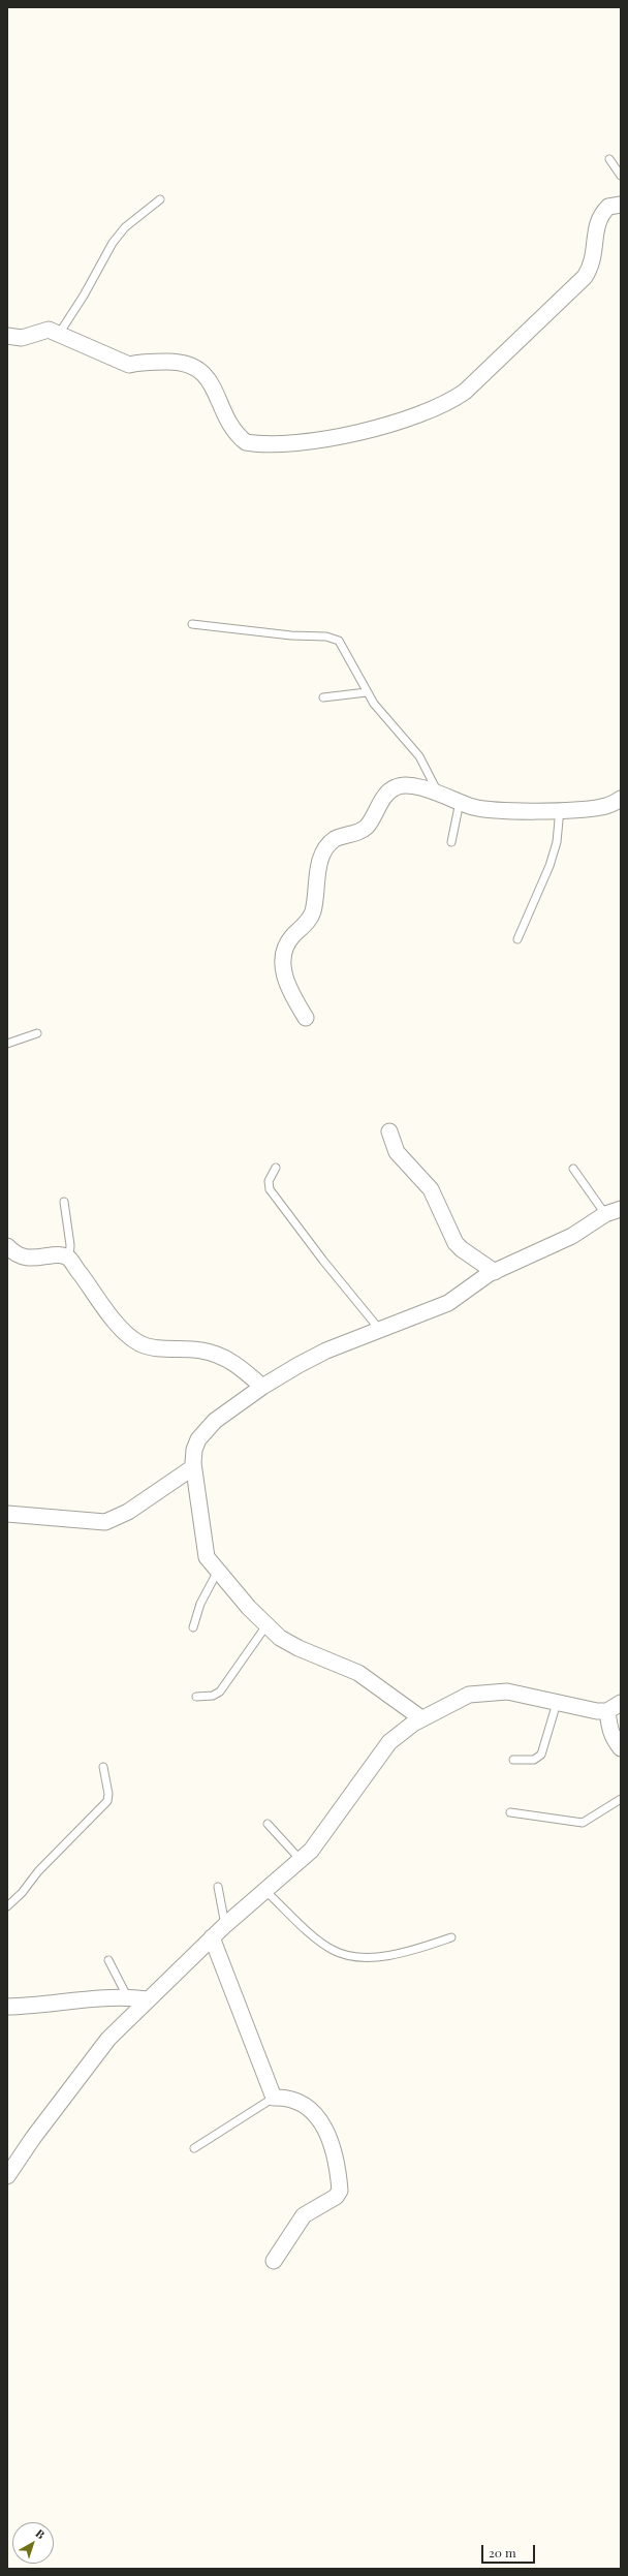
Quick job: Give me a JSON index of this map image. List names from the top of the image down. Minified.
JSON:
{"scale_bar":"20 m","north":"top right"}
